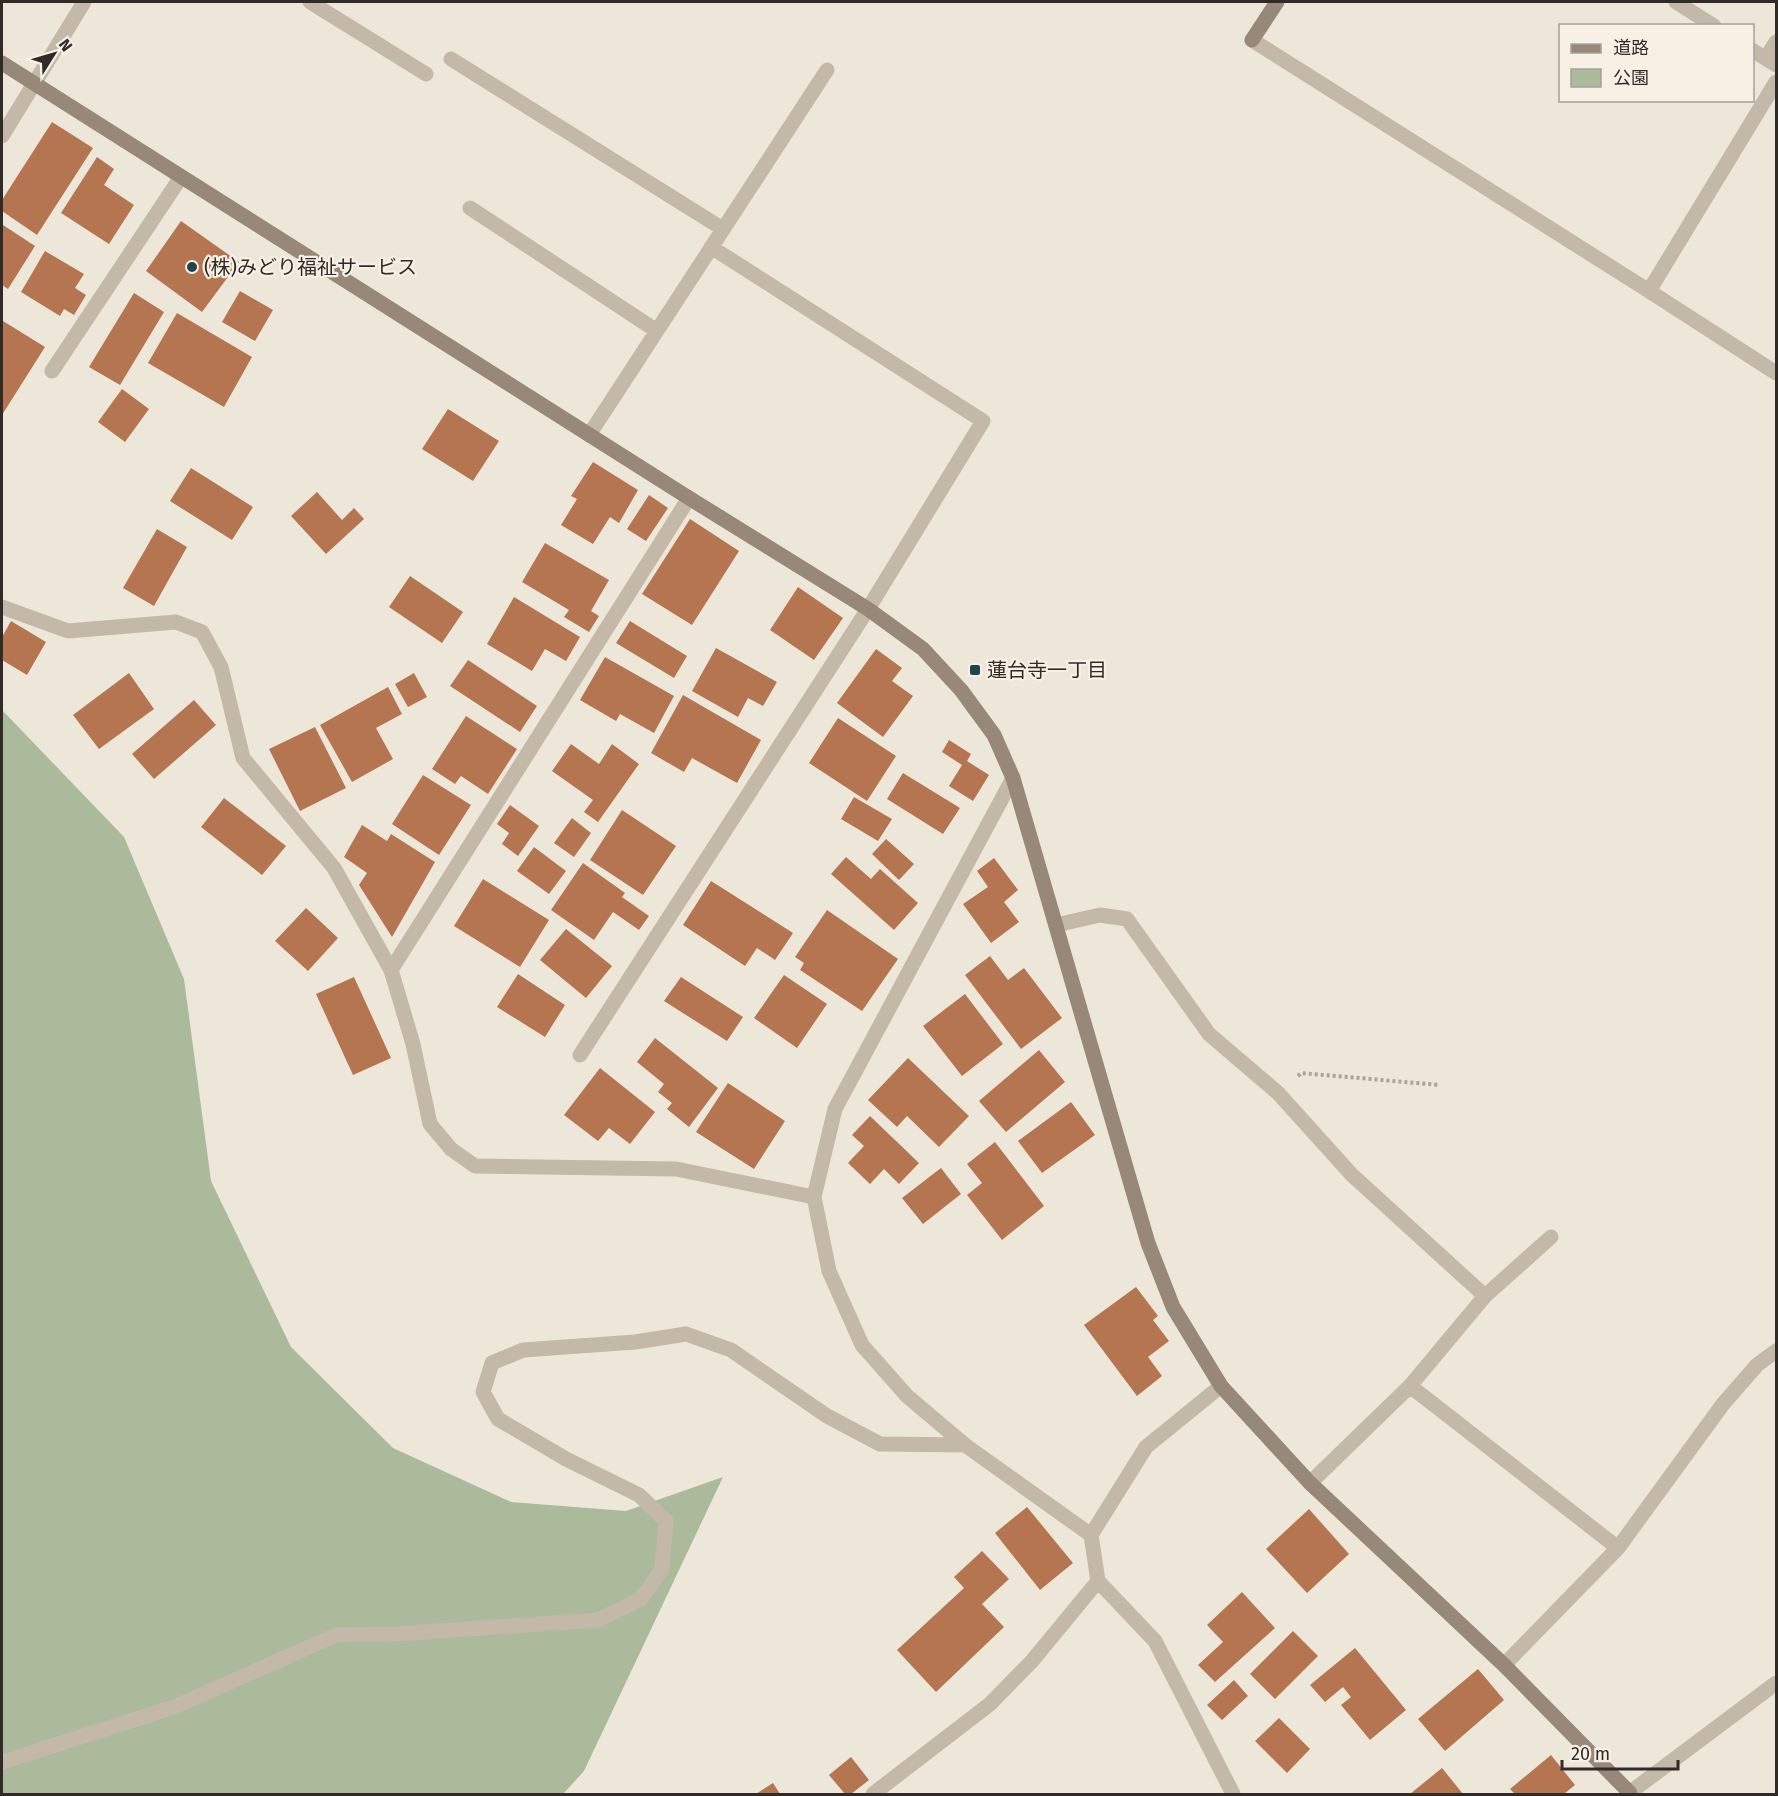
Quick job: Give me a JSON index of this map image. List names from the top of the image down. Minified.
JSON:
{"places":{"other":["(株)みどり福祉サービス"],"transit":["蓮台寺一丁目"]},"legend":["道路","公園"],"scale_bar":"20 m","north":"top right"}
